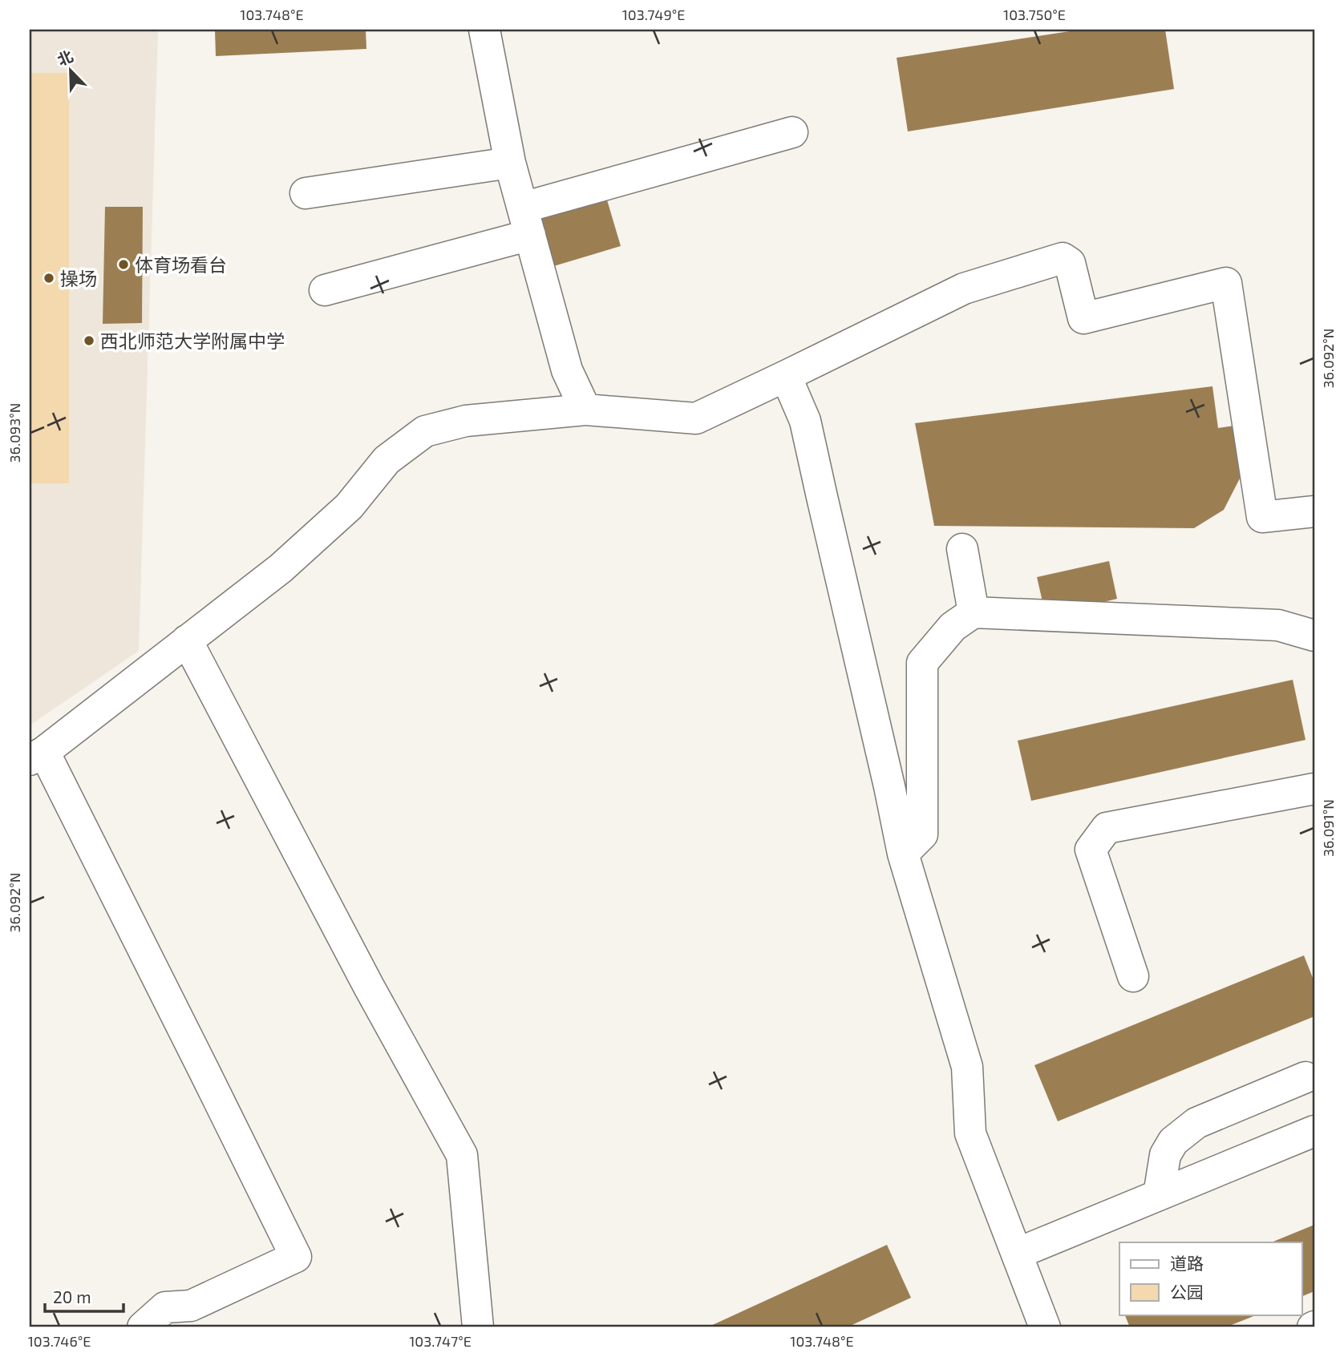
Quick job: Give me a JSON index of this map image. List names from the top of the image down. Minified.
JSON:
{"places":["体育场看台","操场","西北师范大学附属中学"],"legend":["道路","公园"],"scale_bar":"20 m","north":"top left","coordinates":["103.748°E","103.749°E","103.750°E","36.092°N","36.093°N","36.091°N","103.746°E","103.747°E"]}
